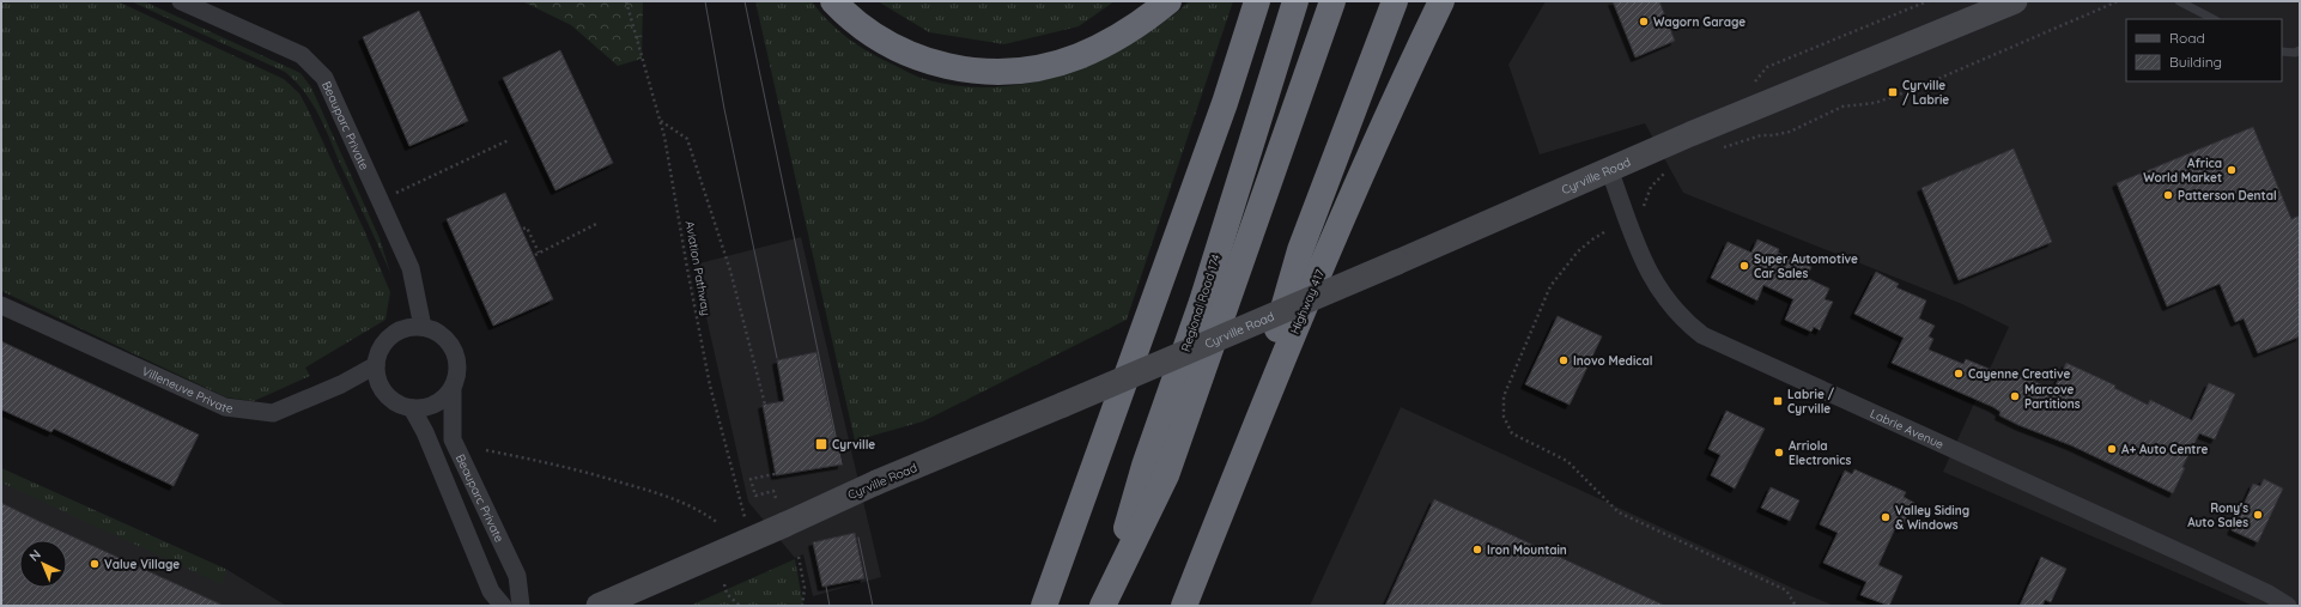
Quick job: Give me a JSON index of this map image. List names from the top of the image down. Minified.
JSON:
{"streets":{"highway":["Highway 417","Regional Road 174"],"main road":["Cyrville Road"],"street":["Beauparc Private","Villeneuve Private","Labrie Avenue"],"path":["Aviation Pathway"]},"crossings":[["Beauparc Private","Villeneuve Private"],["Cyrville Road","Aviation Pathway"],["Cyrville Road","Labrie Avenue"]],"places":{"other":["Wagorn Garage","Africa World Market","Patterson Dental","Super Automotive Car Sales","Inovo Medical","Cayenne Creative","Marcove Partitions","A+ Auto Centre","Arriola Electronics","Rony's Auto Sales","Valley Siding & Windows","Iron Mountain","Value Village"],"transit":["Cyrville / Labrie","Labrie / Cyrville","Cyrville"]},"legend":["Road","Building"],"north":"top left"}
